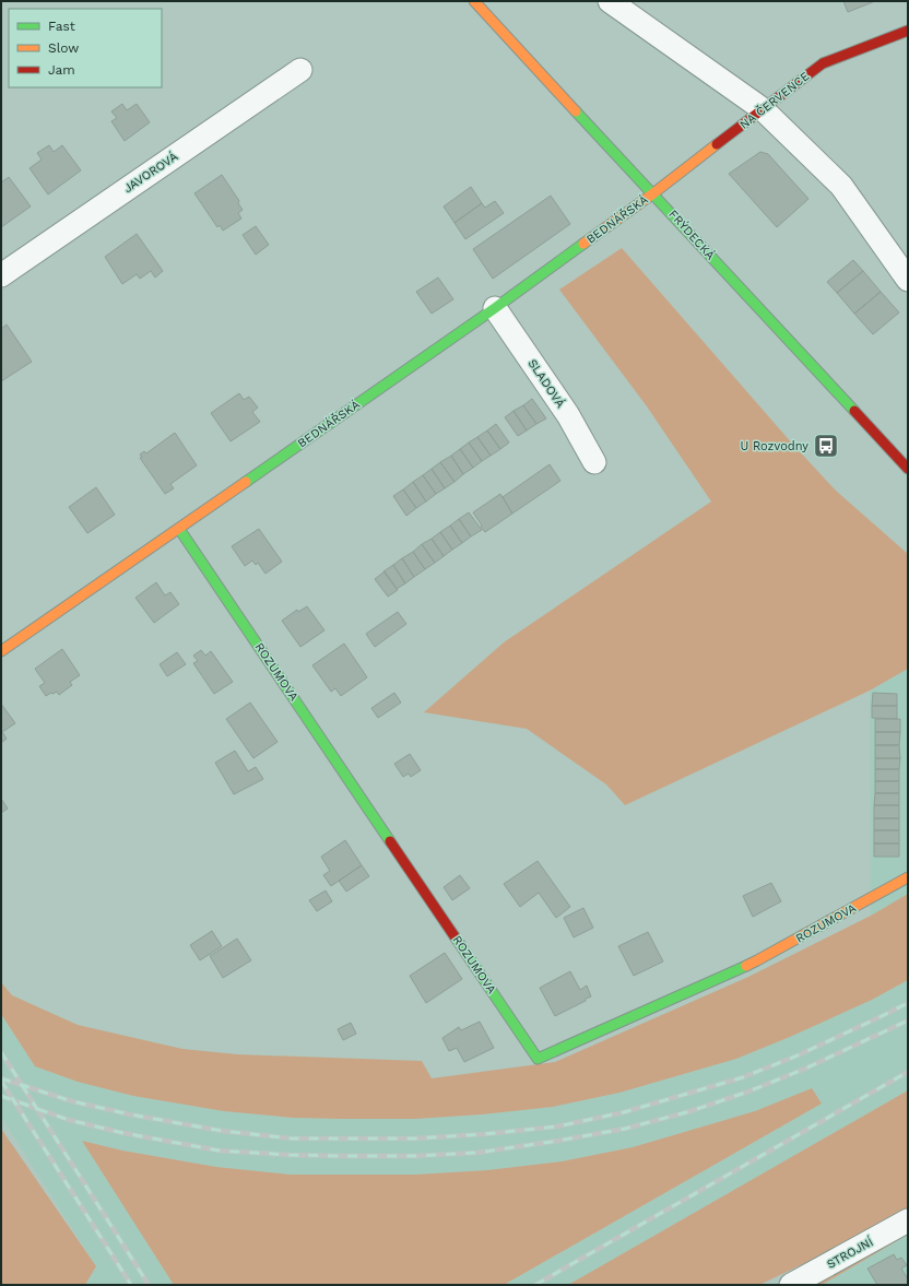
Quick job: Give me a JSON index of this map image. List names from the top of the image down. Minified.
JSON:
{"streets":{"street":["NA ČERVENCE","JAVOROVÁ","BEDNÁŘSKÁ","FRÝDECKÁ","SLADOVÁ","ROZUMOVA","STROJNÍ"]},"crossings":[["NA ČERVENCE","BEDNÁŘSKÁ"],["NA ČERVENCE","FRÝDECKÁ"],["BEDNÁŘSKÁ","FRÝDECKÁ"],["BEDNÁŘSKÁ","SLADOVÁ"],["BEDNÁŘSKÁ","ROZUMOVA"]],"places":{"bus stop":["U Rozvodny"]},"legend":["Fast","Slow","Jam"]}
